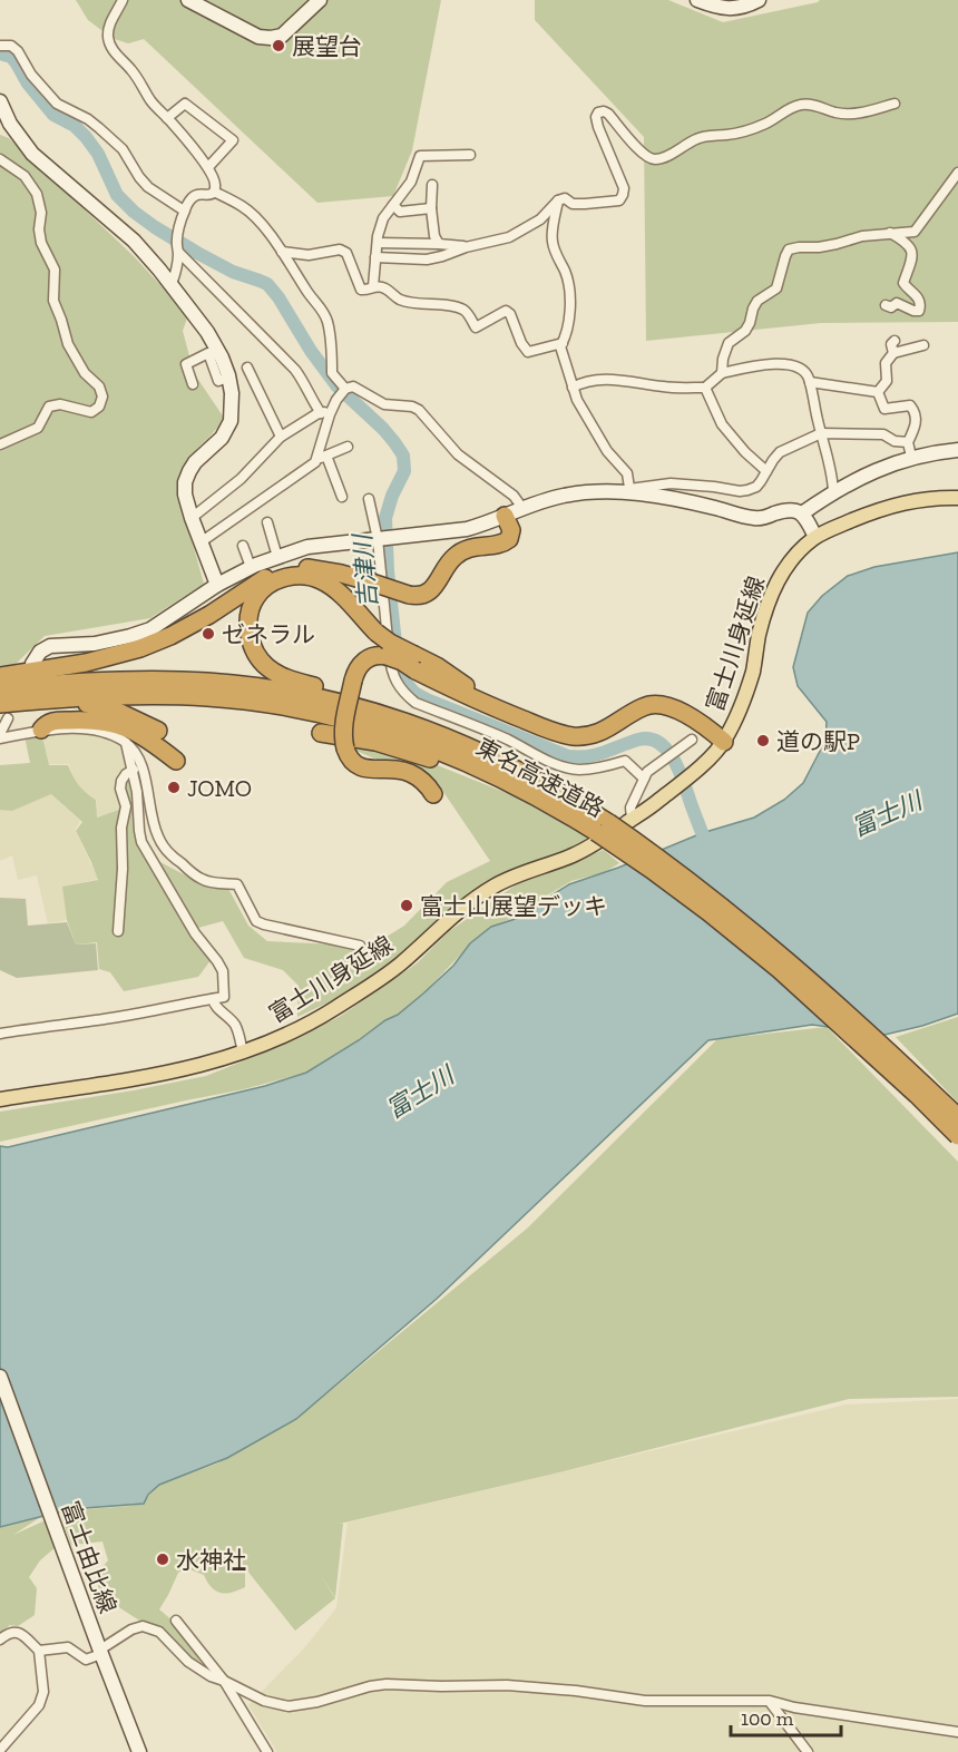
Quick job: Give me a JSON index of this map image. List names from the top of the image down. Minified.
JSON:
{"streets":{"highway":["東名高速道路"],"main road":["富士川身延線"],"street":["富士由比線"]},"water":["吉津川","富士川"],"places":["展望台","ゼネラル","道の駅P","JOMO","富士山展望デッキ","水神社"],"scale_bar":"100 m"}
